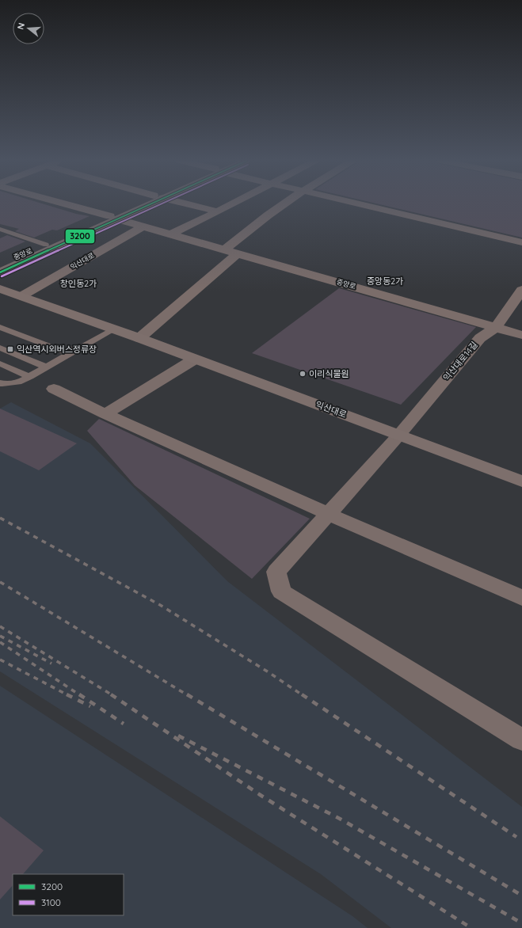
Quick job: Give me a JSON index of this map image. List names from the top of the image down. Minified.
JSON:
{"streets":{"street":["중앙로","익산대로","익산대로14길"]},"crossings":[["중앙로","익산대로"],["중앙로","익산대로14길"],["익산대로","익산대로14길"]],"districts":["중앙동2가","창인동2가"],"places":{"transit":["익산역시외버스정류장"],"other":["이리식물원"]},"lines":["transit line 3200","transit line 3100"],"legend":["3200","3100"],"north":"left"}
